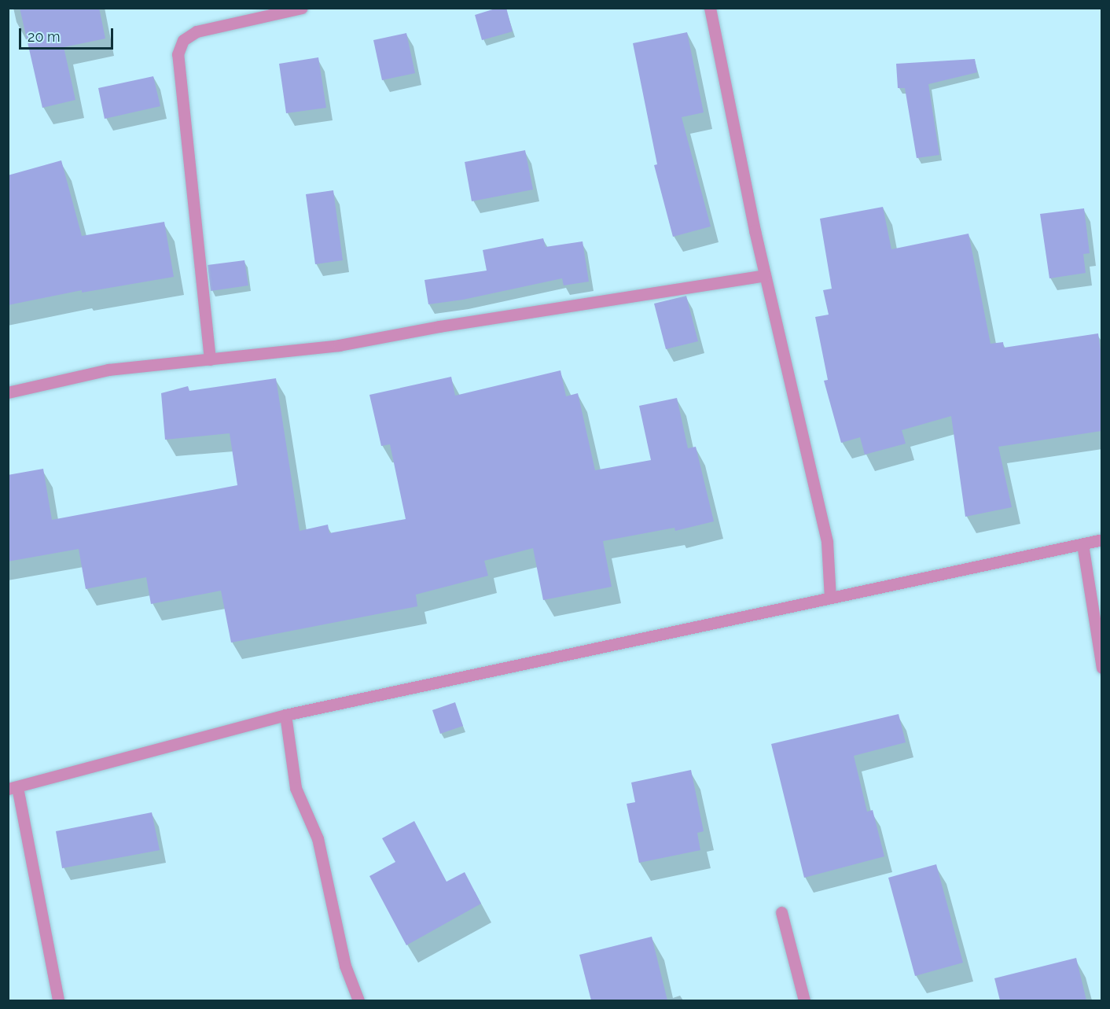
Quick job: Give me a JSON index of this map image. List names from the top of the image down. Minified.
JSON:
{"scale_bar":"20 m"}
